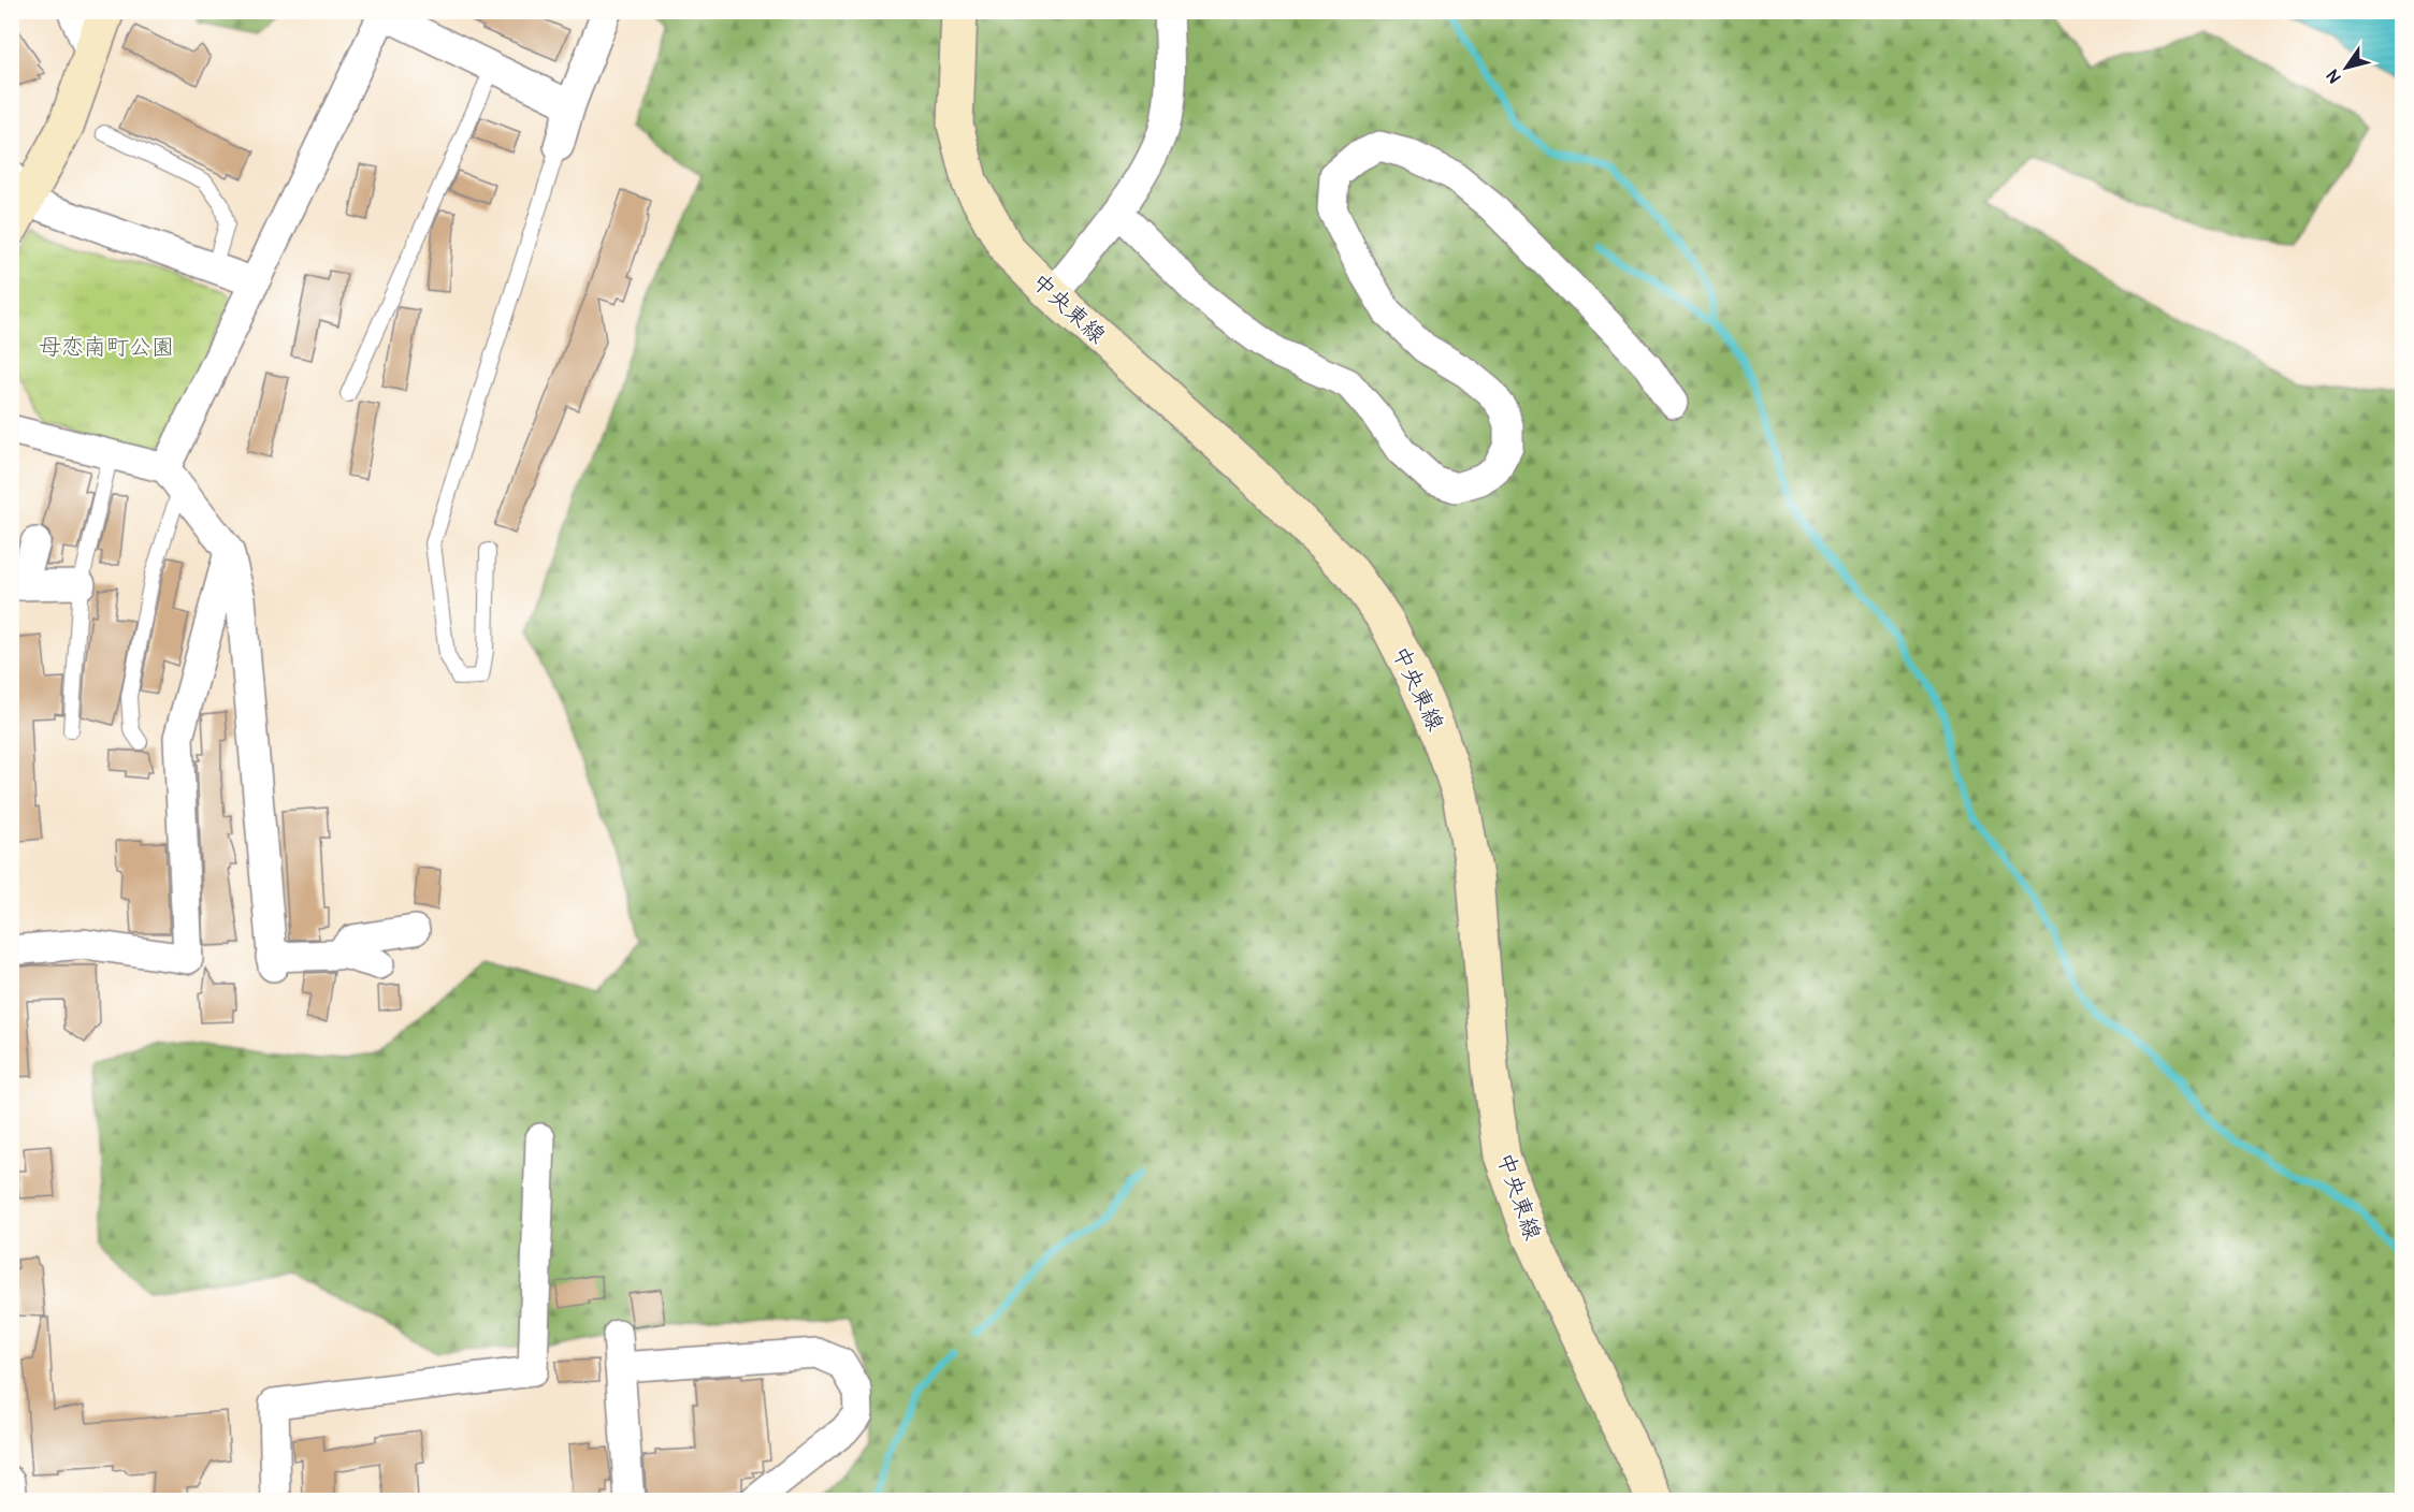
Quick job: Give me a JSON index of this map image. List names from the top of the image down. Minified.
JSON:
{"streets":{"street":["中央東線"]},"parks":["母恋南町公園"],"north":"bottom left"}
